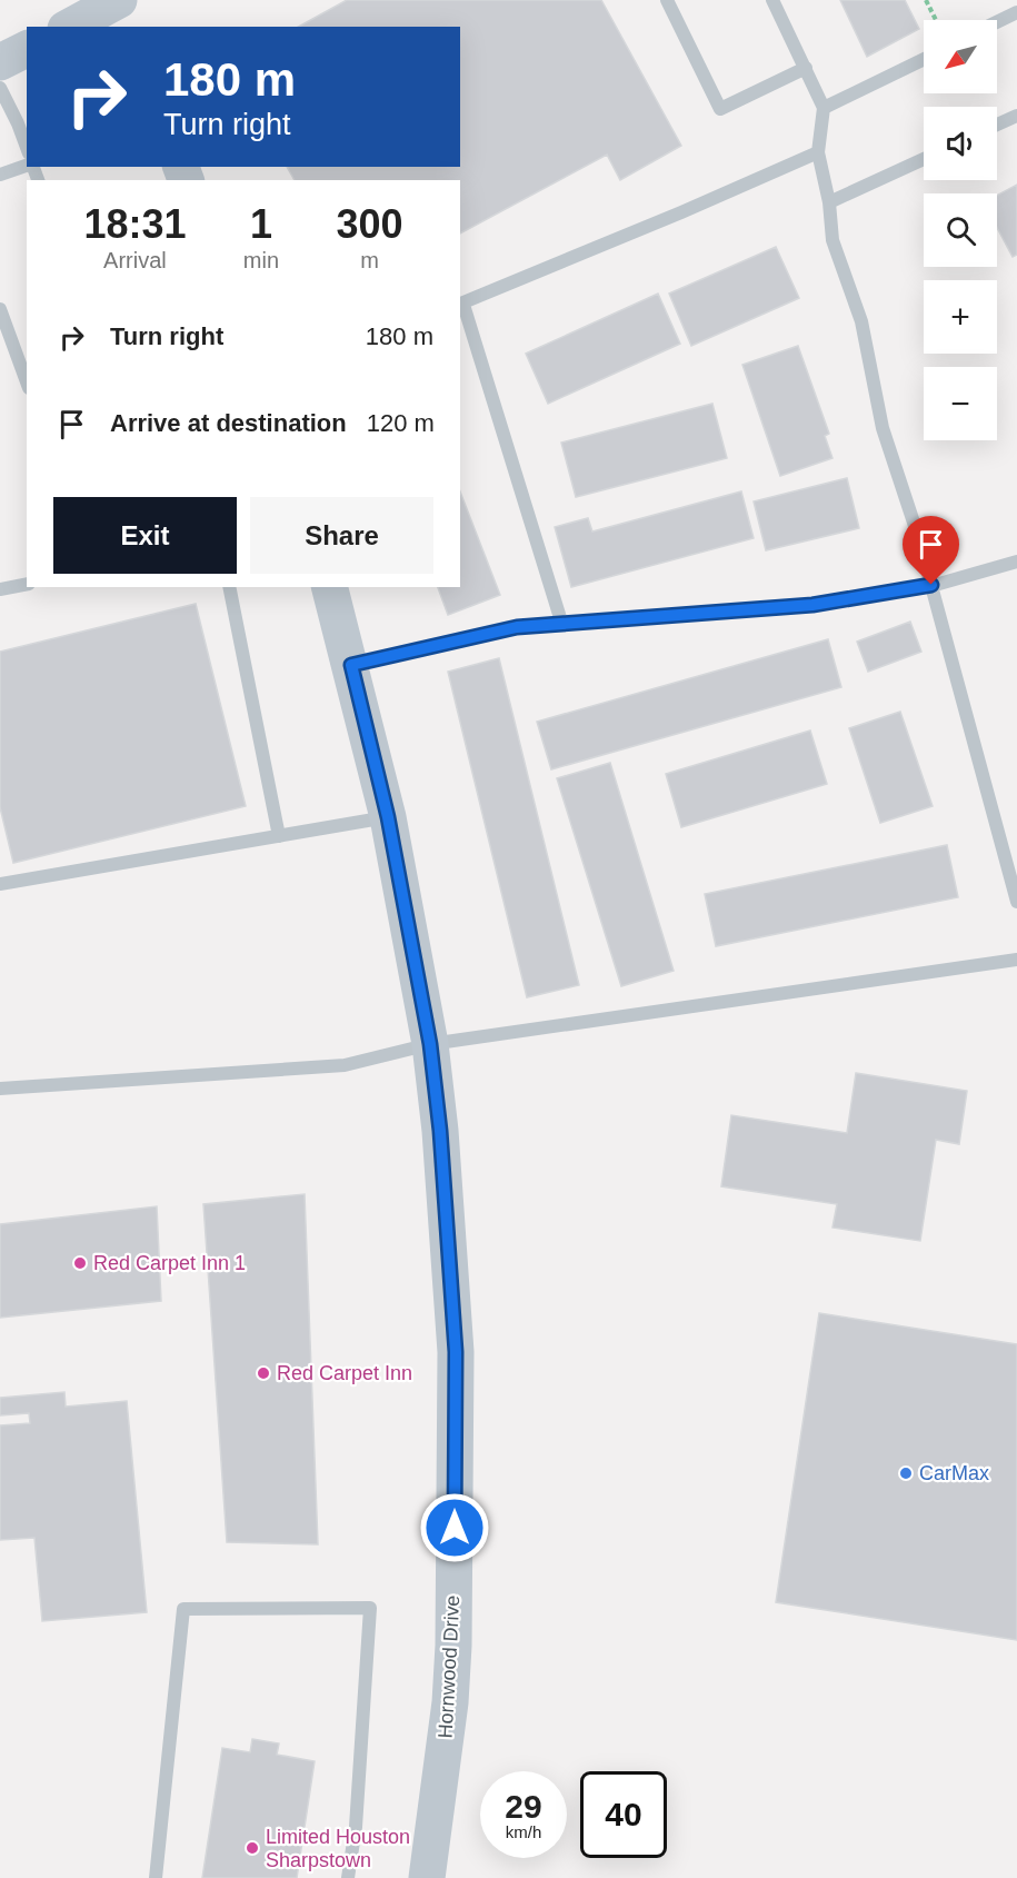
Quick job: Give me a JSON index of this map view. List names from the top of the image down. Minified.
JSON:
{"streets":{"street":["Hornwood Drive"]},"places":["Red Carpet Inn 1","Red Carpet Inn","CarMax","Limited Houston Sharpstown"],"north":"bottom left","page":{"map_buttons":["+","−"],"turn":["180 m","Turn right"],"eta":["18:31","Arrival","1","min","300","m"],"list":[{"name":"Turn right","value":"180 m"},{"name":"Arrive at destination","value":"120 m"}],"buttons":["Exit","Share"],"speed":"29 km/h","limit":"40"}}
